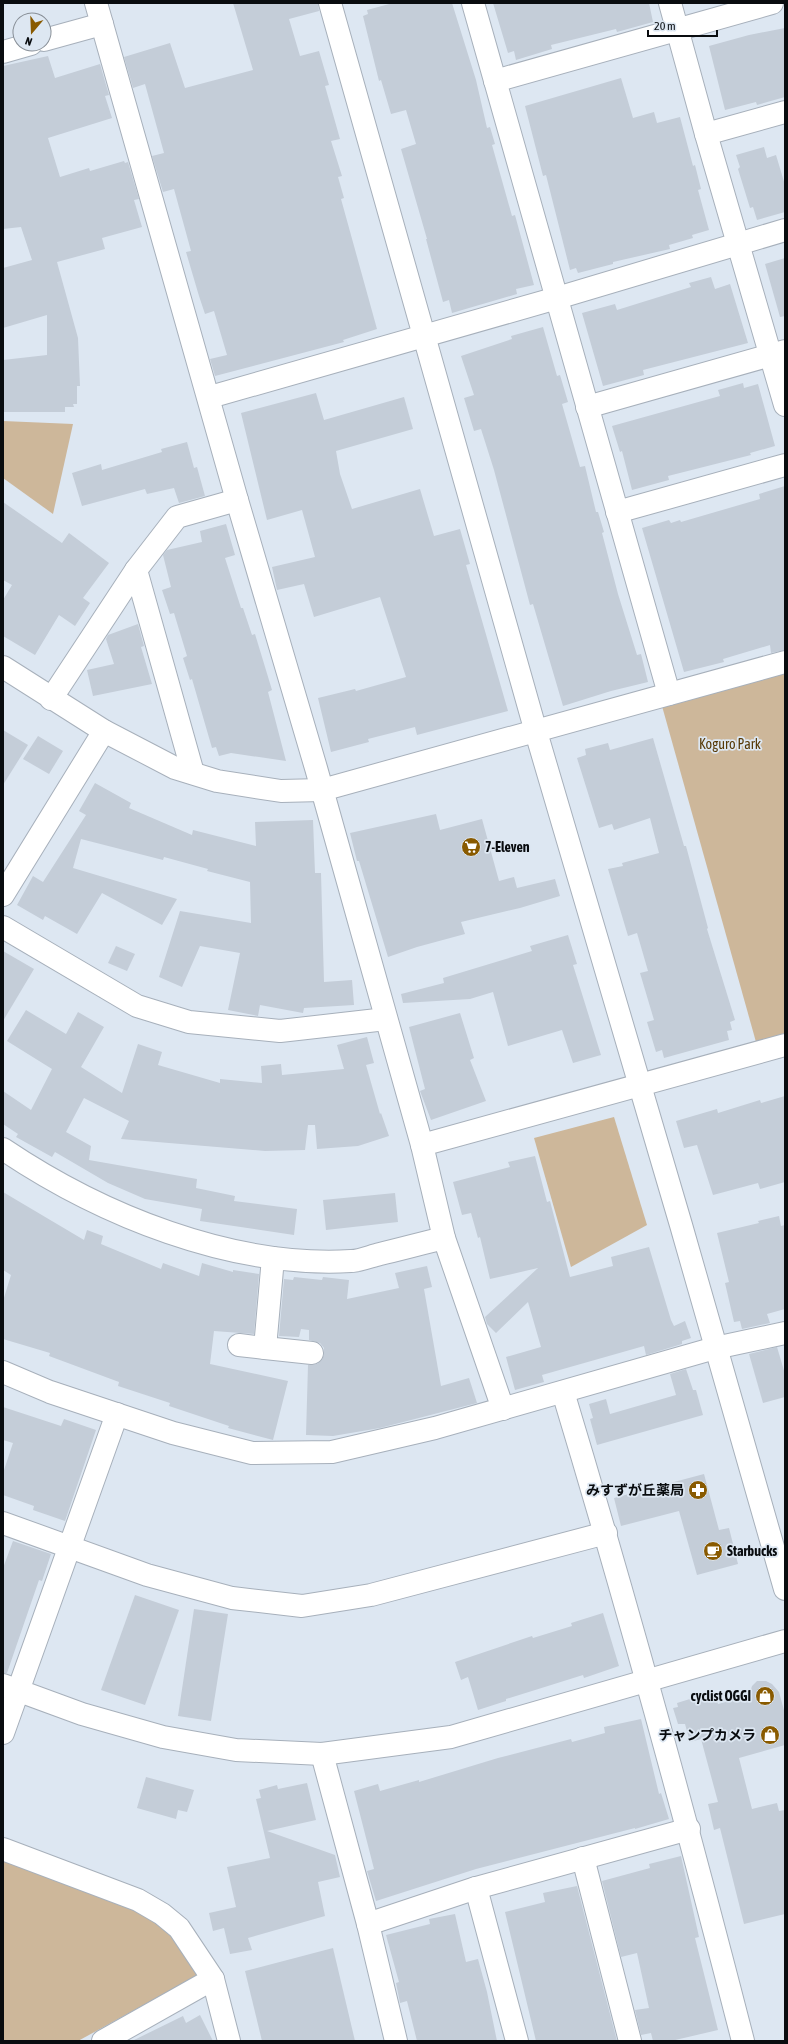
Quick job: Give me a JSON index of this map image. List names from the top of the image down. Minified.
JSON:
{"parks":["Koguro Park"],"places":{"supermarket":["7-Eleven"],"pharmacy":["みすずが丘薬局"],"cafe":["Starbucks"],"shop":["cyclist OGGI","チャンプカメラ"]},"scale_bar":"20 m","north":"bottom"}
